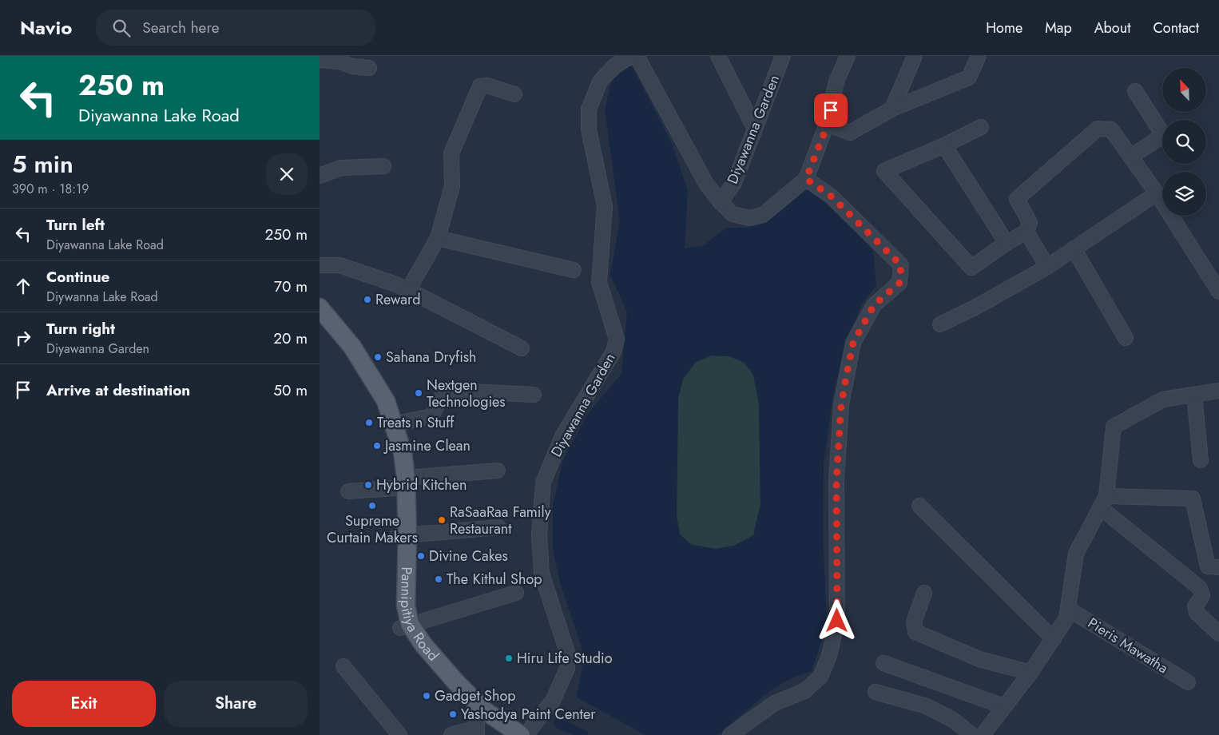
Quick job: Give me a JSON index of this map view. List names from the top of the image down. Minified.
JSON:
{"streets":{"main road":["Pannipitiya Road"],"street":["Diyawanna Garden","Pieris Mawatha"]},"places":["Reward","Sahana Dryfish","Nextgen Technologies","Treats n Stuff","Jasmine Clean","Hybrid Kitchen","Supreme Curtain Makers","RaSaaRaa Family Restaurant","Divine Cakes","The Kithul Shop","Hiru Life Studio","Gadget Shop","Yashodya Paint Center"],"north":"top left","page":{"header":"Navio","search":"Search here","nav":["Home","Map","About","Contact"],"turn":["250 m","Diyawanna Lake Road"],"heading":["5 min","390 m · 18:19"],"list":[{"name":"Turn left","note":"Diyawanna Lake Road","value":"250 m"},{"name":"Continue","note":"Diywanna Lake Road","value":"70 m"},{"name":"Turn right","note":"Diyawanna Garden","value":"20 m"},{"name":"Arrive at destination","value":"50 m"}],"buttons":["Exit","Share"]}}
